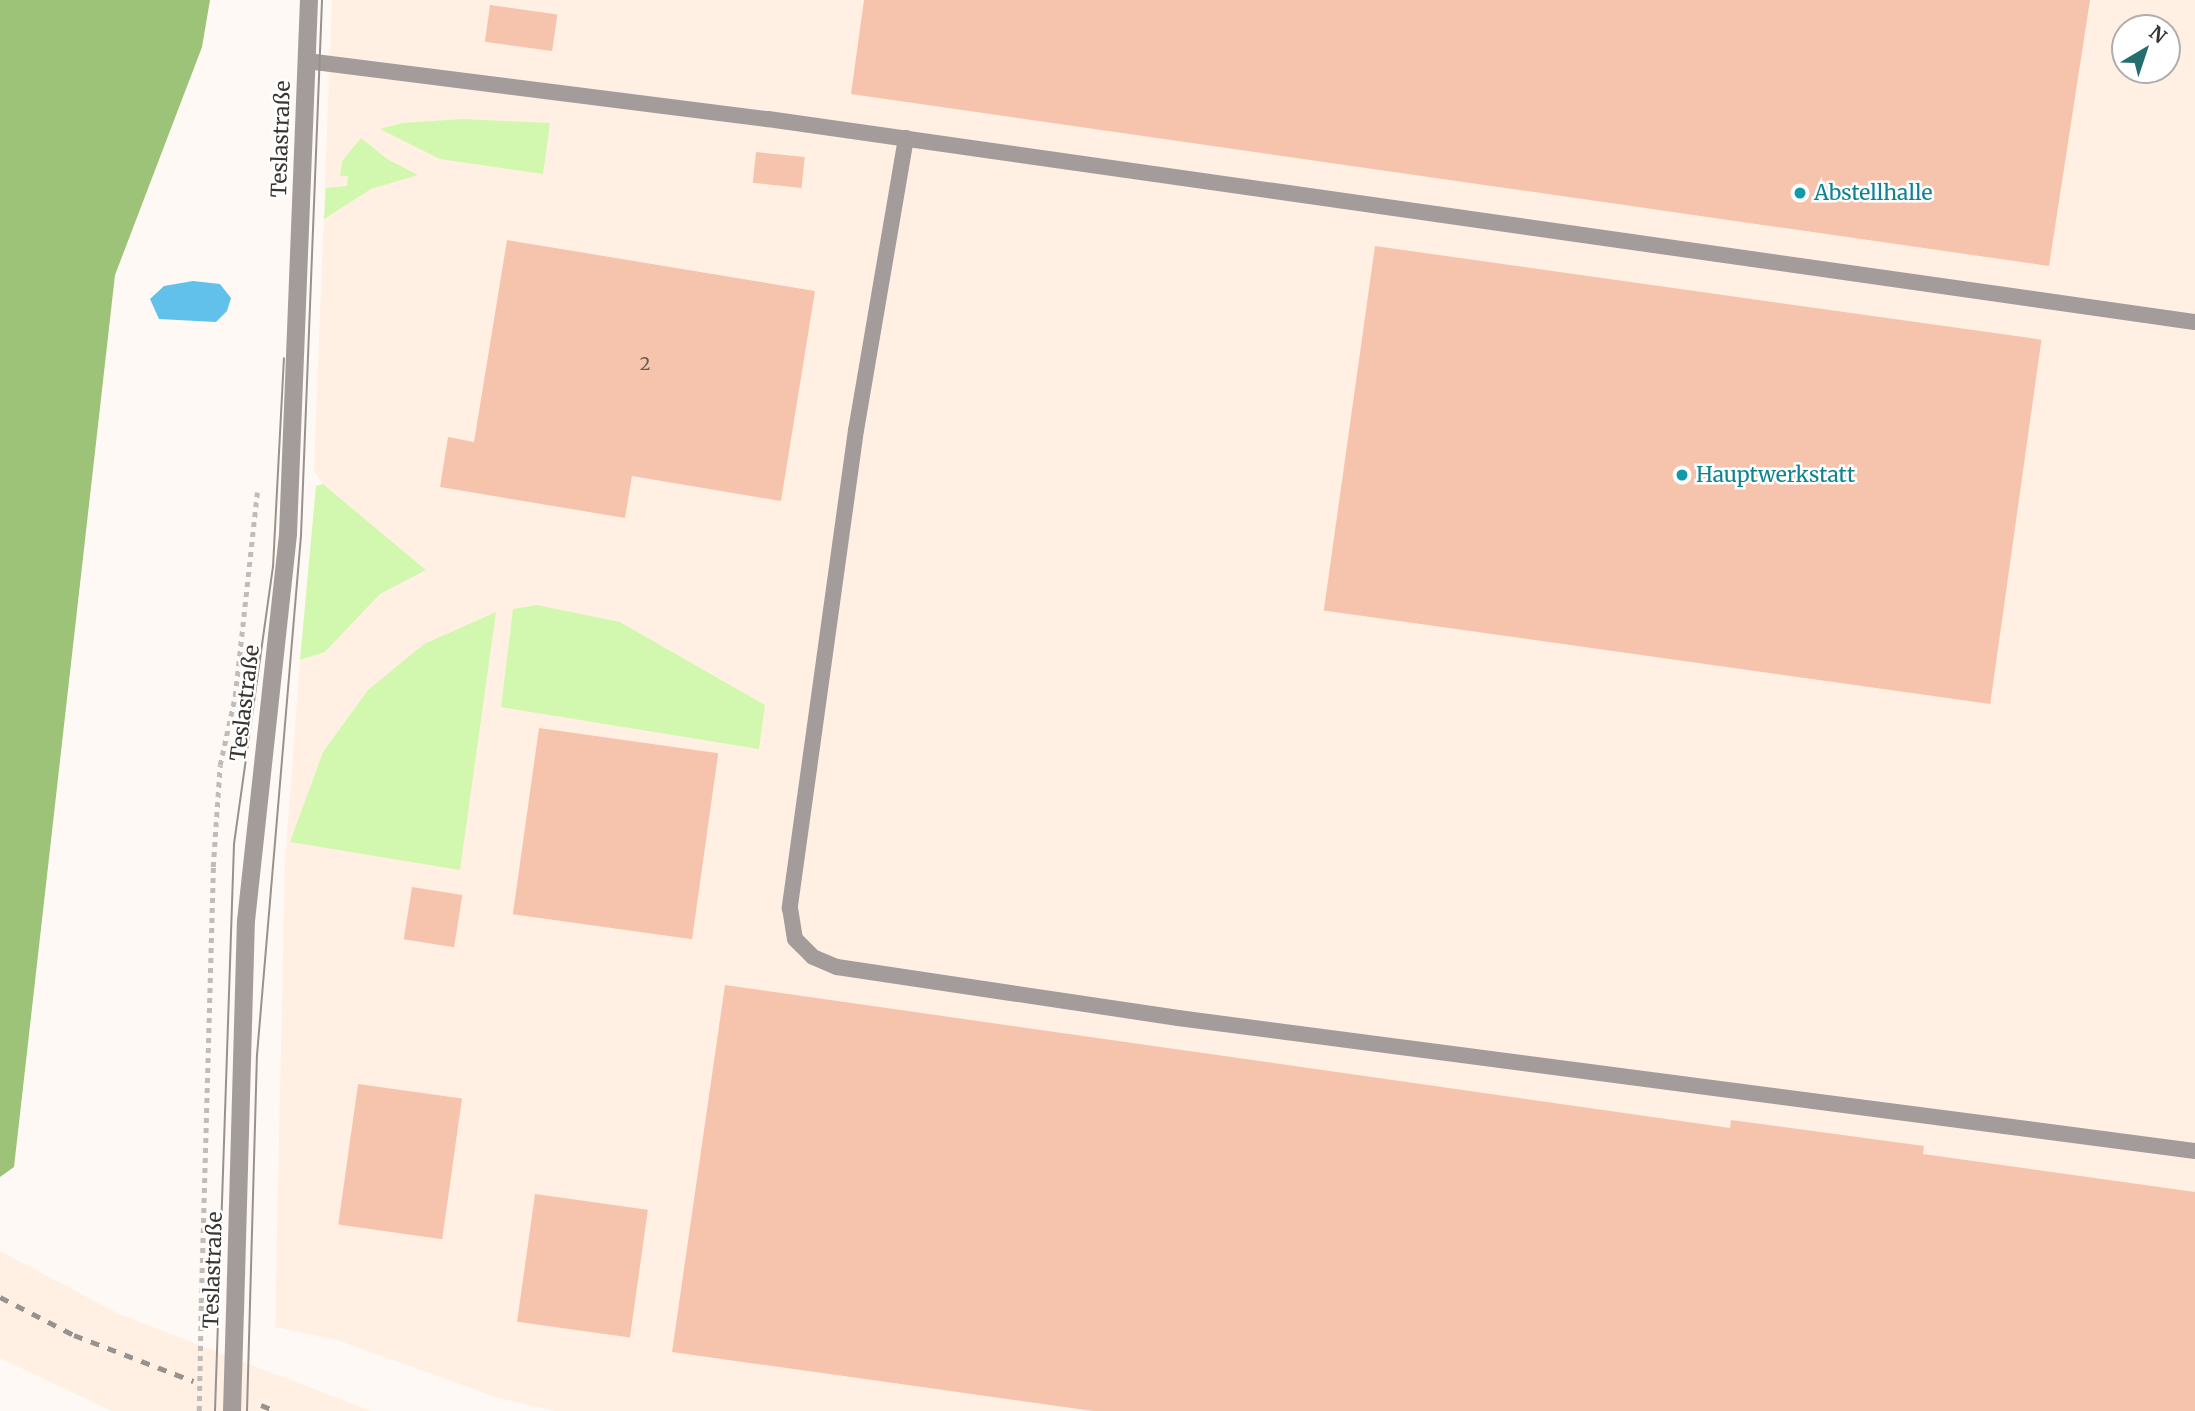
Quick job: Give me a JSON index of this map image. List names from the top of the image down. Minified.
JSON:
{"streets":{"street":["Teslastraße"]},"places":["Abstellhalle","Hauptwerkstatt"],"house_numbers":["2"],"north":"top right"}
